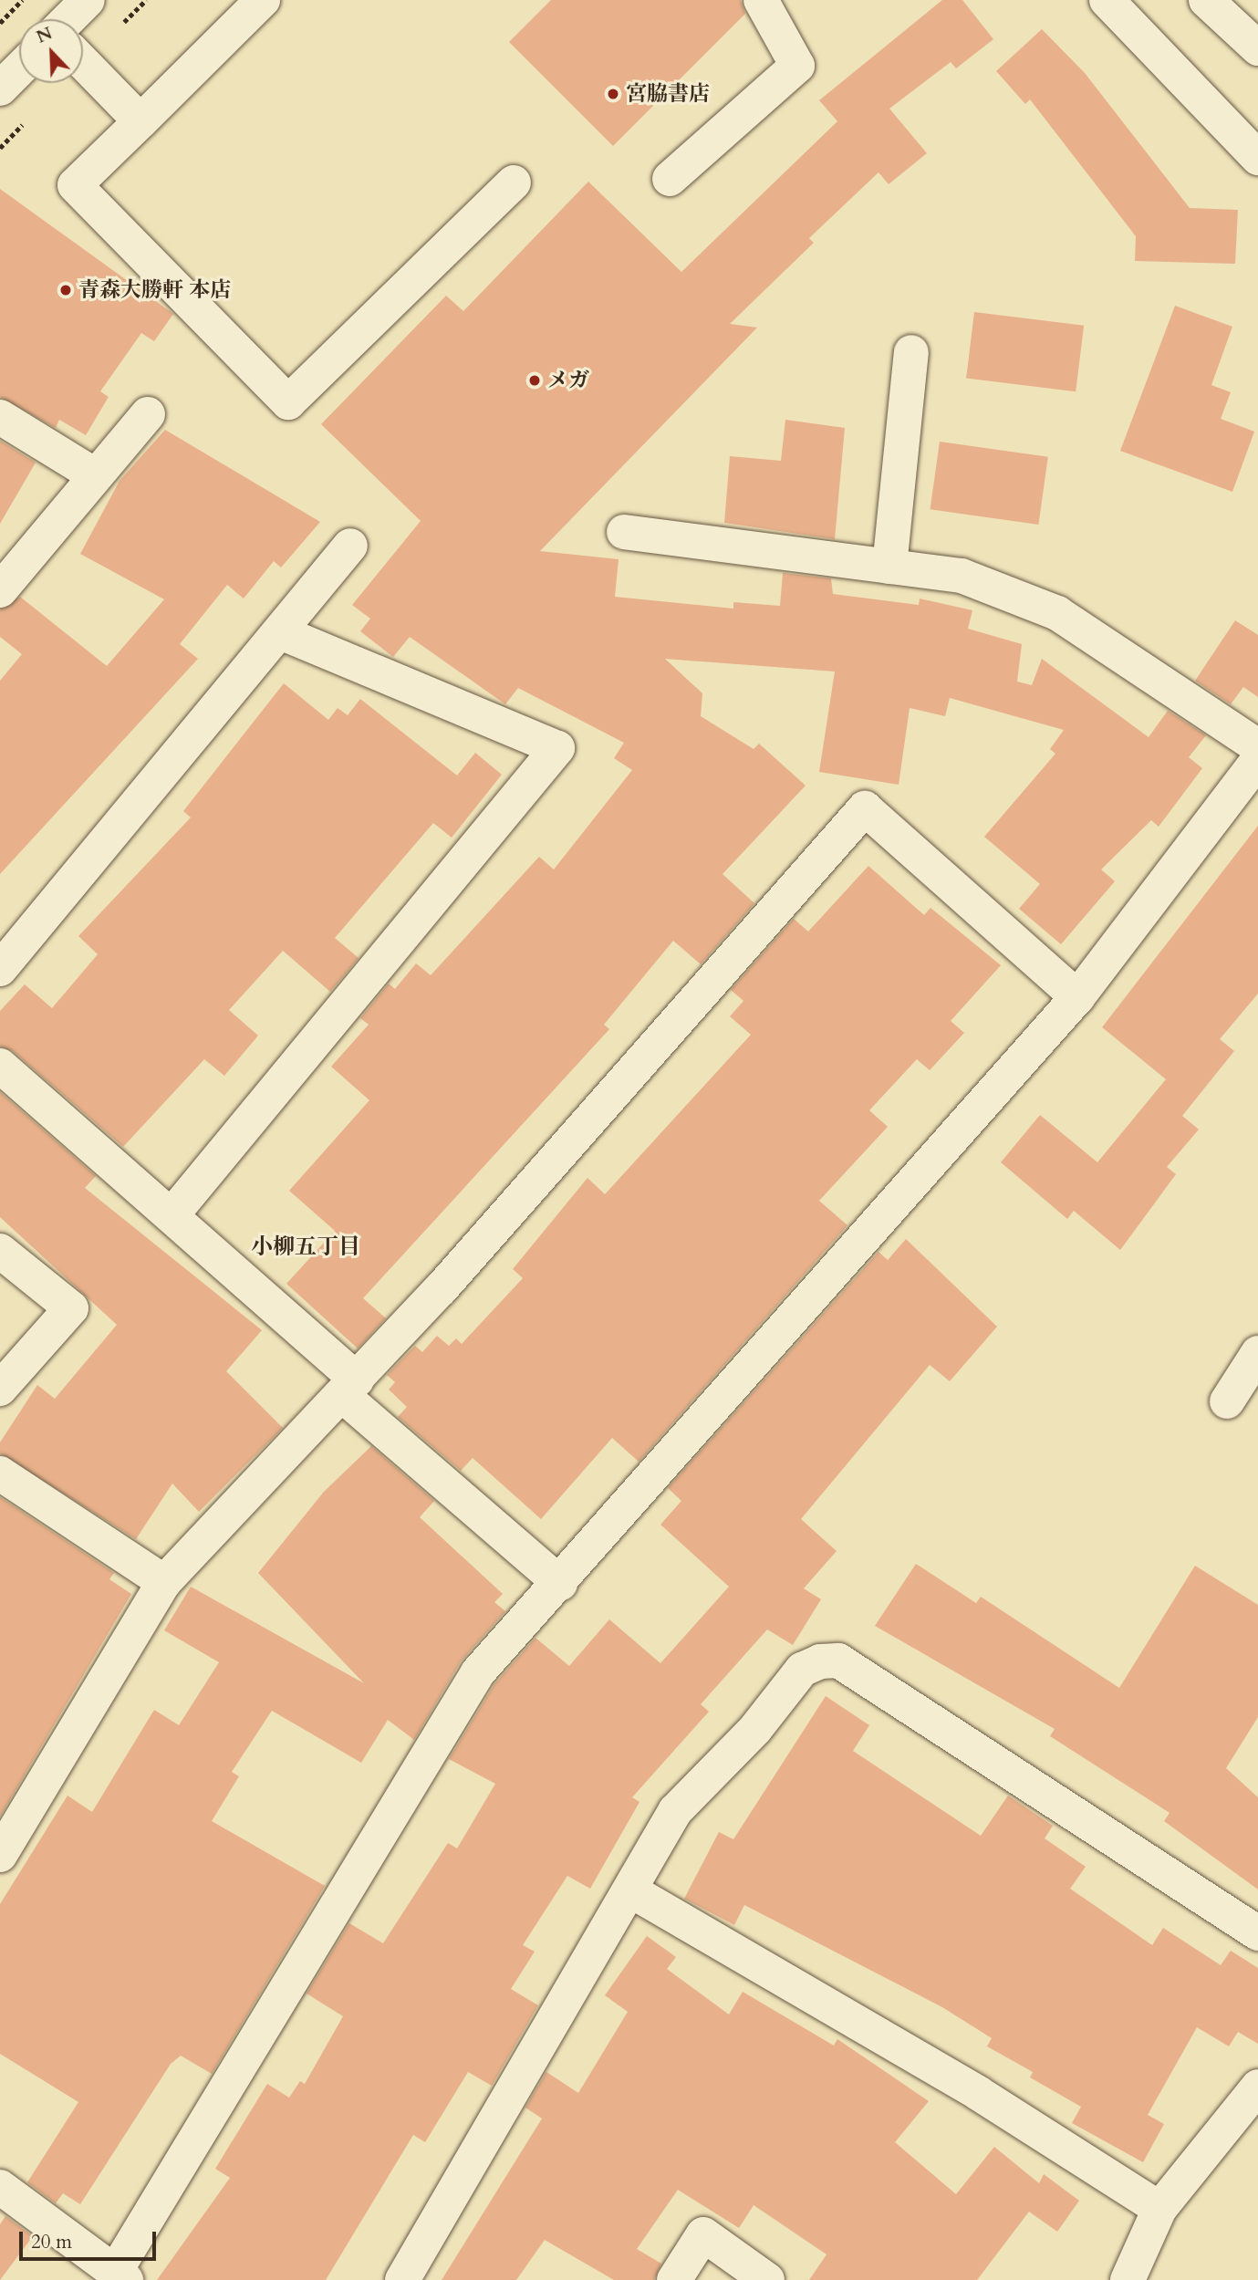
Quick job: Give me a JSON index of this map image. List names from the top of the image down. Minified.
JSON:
{"districts":["小柳五丁目"],"places":["宮脇書店","青森大勝軒 本店","メガ"],"scale_bar":"20 m","north":"top left"}
